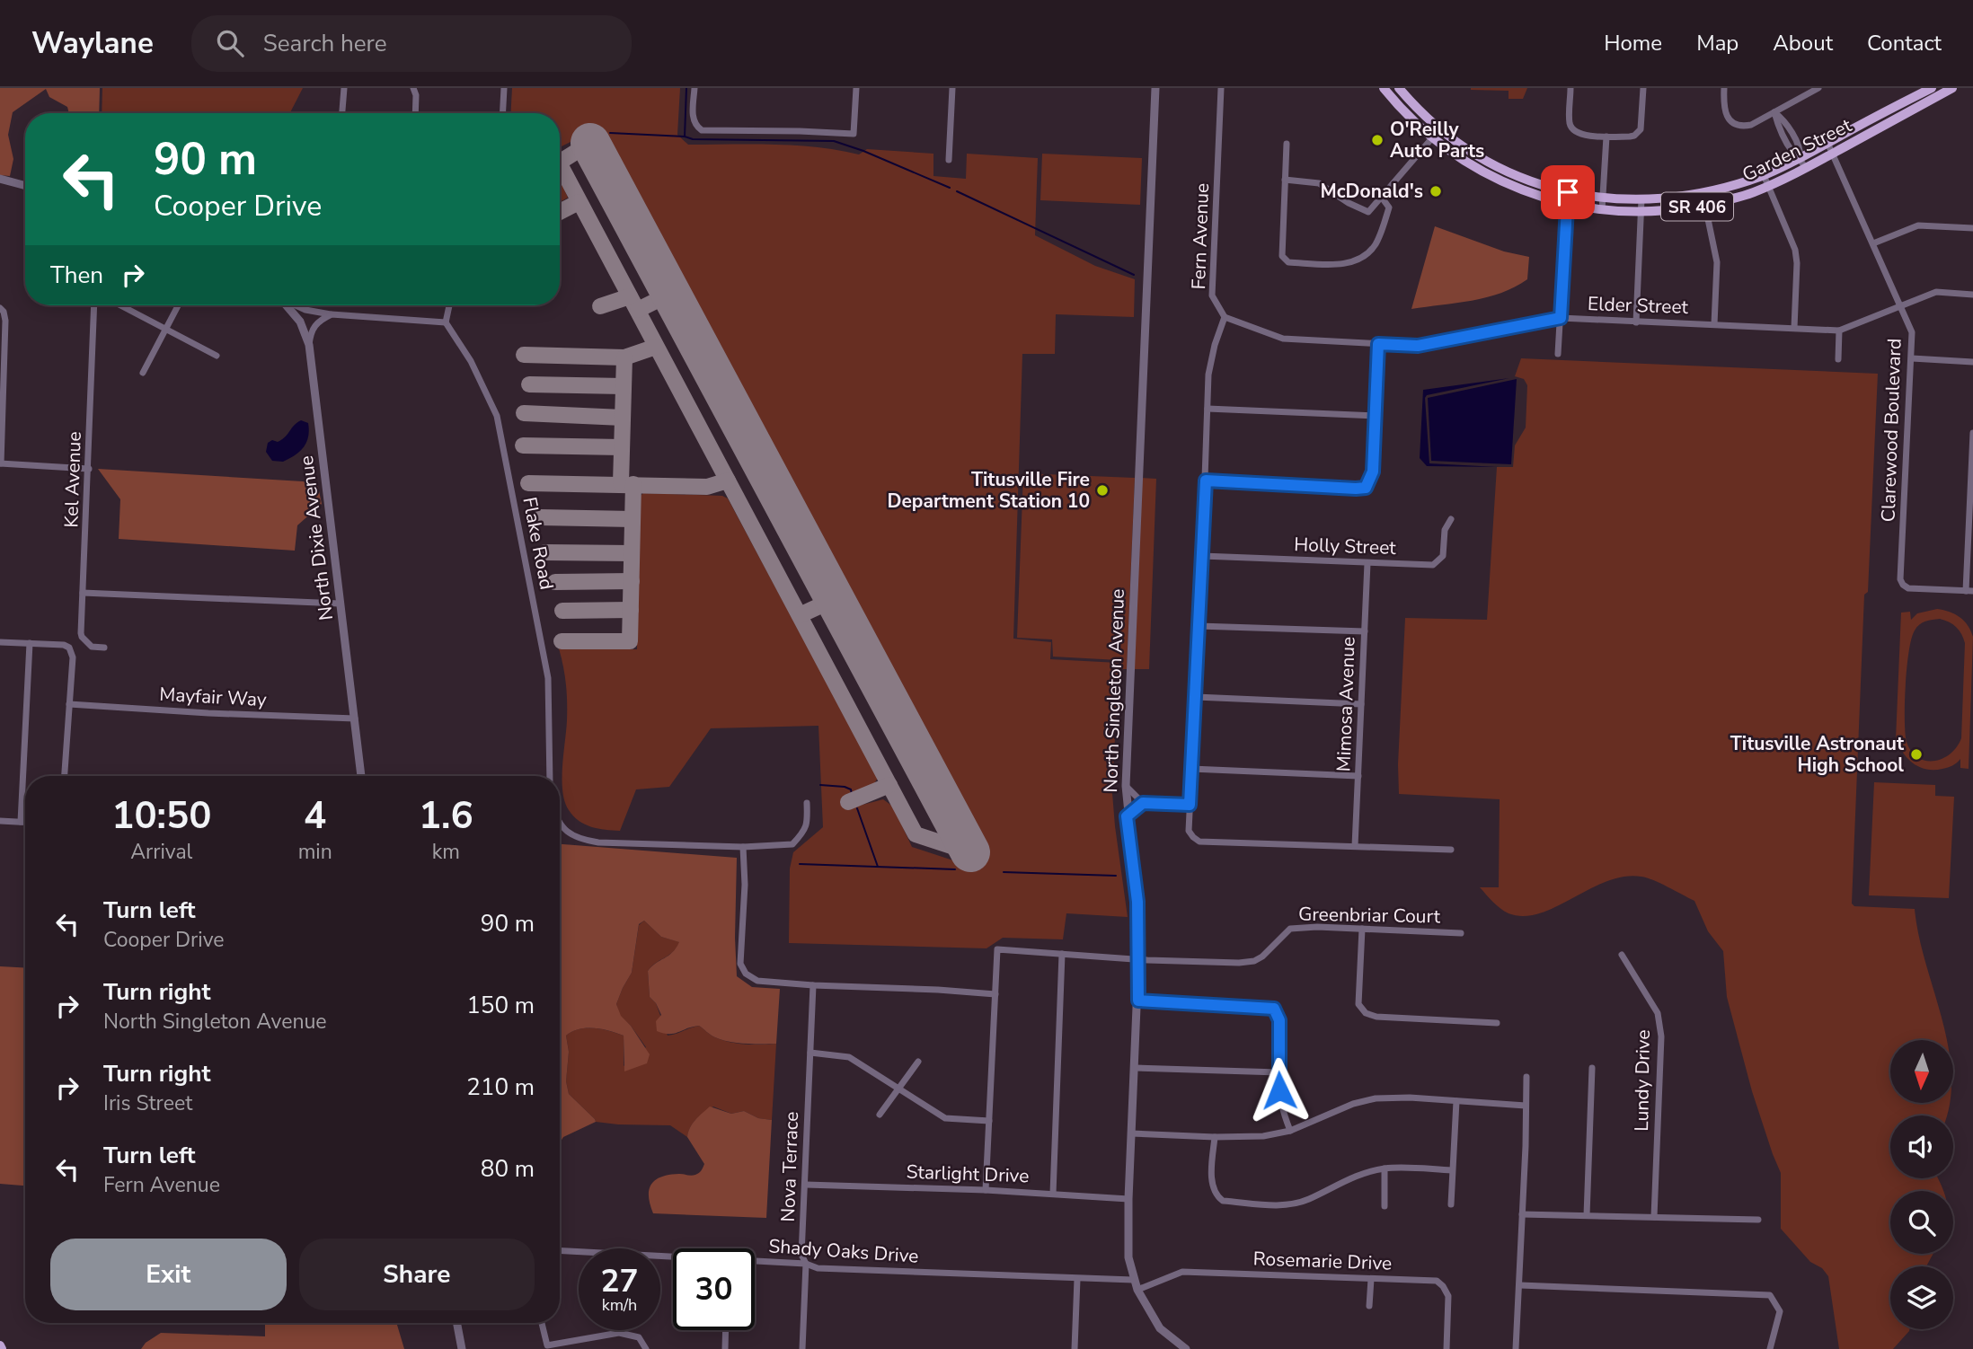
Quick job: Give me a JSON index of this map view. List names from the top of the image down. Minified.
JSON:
{"streets":{"main road":["Garden Street","SR 406"],"street":["Fern Avenue","Elder Street","Clarewood Boulevard","Kel Avenue","North Dixie Avenue","Flake Road","Holly Street","North Singleton Avenue","Mayfair Way","Mimosa Avenue","Greenbriar Court","Lundy Drive","Nova Terrace","Starlight Drive","Shady Oaks Drive","Rosemarie Drive"]},"crossings":[["Garden Street","Clarewood Boulevard"],["Fern Avenue","Elder Street"],["Elder Street","Clarewood Boulevard"],["North Dixie Avenue","Mayfair Way"],["Holly Street","Mimosa Avenue"],["North Singleton Avenue","Greenbriar Court"],["North Singleton Avenue","Starlight Drive"],["North Singleton Avenue","Shady Oaks Drive"],["North Singleton Avenue","Rosemarie Drive"],["Nova Terrace","Starlight Drive"],["Nova Terrace","Shady Oaks Drive"]],"places":["O'Reilly Auto Parts","McDonald's","Titusville Fire Department Station 10","Titusville Astronaut High School"],"north":"bottom","page":{"header":"Waylane","search":"Search here","nav":["Home","Map","About","Contact"],"turn":["90 m","Cooper Drive"],"then":"Then","eta":["10:50","Arrival","4","min","1.6","km"],"list":[{"name":"Turn left","note":"Cooper Drive","value":"90 m"},{"name":"Turn right","note":"North Singleton Avenue","value":"150 m"},{"name":"Turn right","note":"Iris Street","value":"210 m"},{"name":"Turn left","note":"Fern Avenue","value":"80 m"}],"buttons":["Exit","Share"],"speed":"27 km/h","limit":"30"}}
